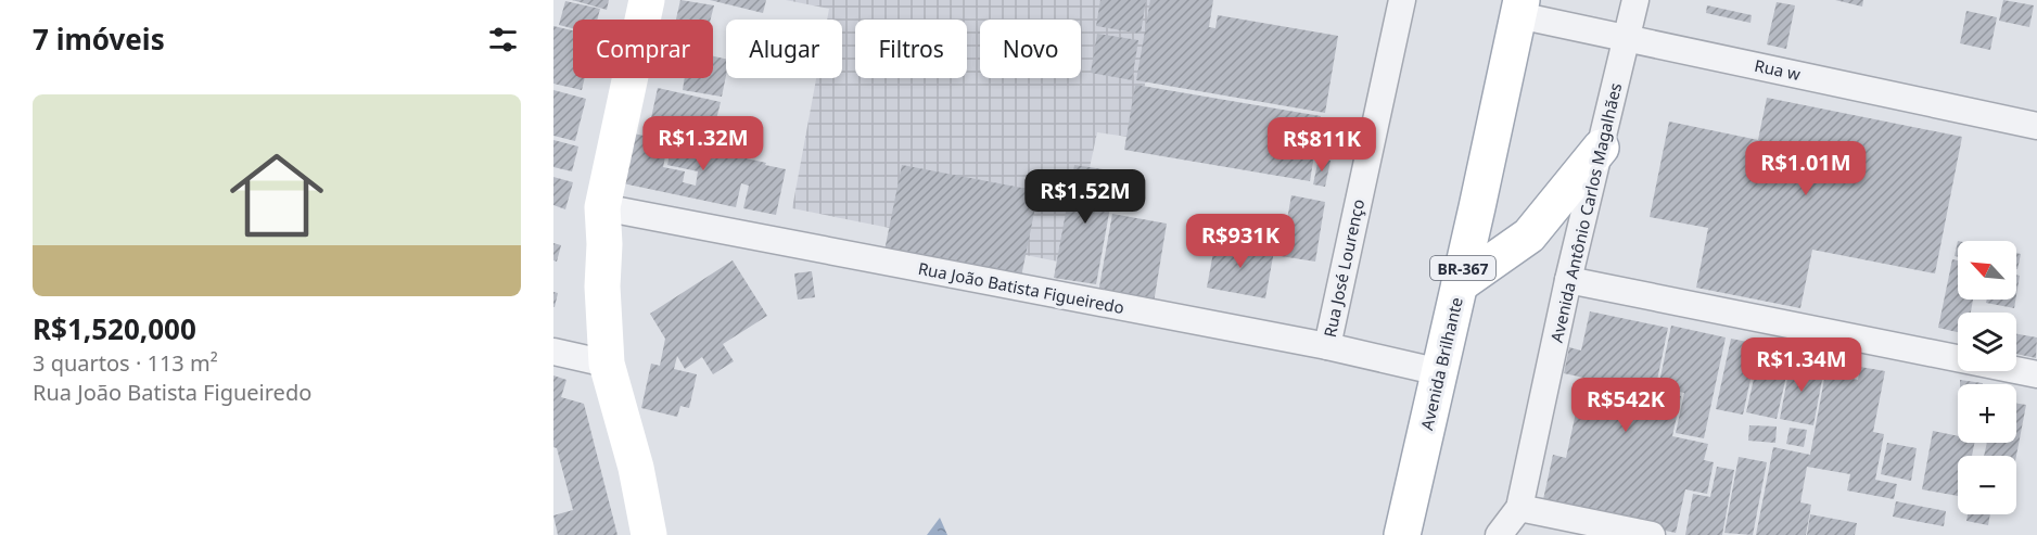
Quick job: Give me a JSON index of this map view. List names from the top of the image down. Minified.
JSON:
{"streets":{"main road":["BR-367","Avenida Brilhante"],"street":["Rua w","Avenida Antônio Carlos Magalhães","Rua José Lourenço","Rua João Batista Figueiredo"]},"crossings":[["Rua w","Avenida Antônio Carlos Magalhães"],["Rua w","Avenida Brilhante"],["Rua José Lourenço","Rua João Batista Figueiredo"],["Rua João Batista Figueiredo","Avenida Brilhante"]],"north":"top left","page":{"heading":"7 imóveis","chip":["Comprar","Alugar","Filtros","Novo"],"list":[{"name":"R$1,520,000","note":"3 quartos · 113 m² · Rua João Batista Figueiredo"}],"price":["R$1.32M","R$811K","R$1.01M","R$1.52M","R$931K","R$1.34M","R$542K"],"map_buttons":["+","−"]}}
